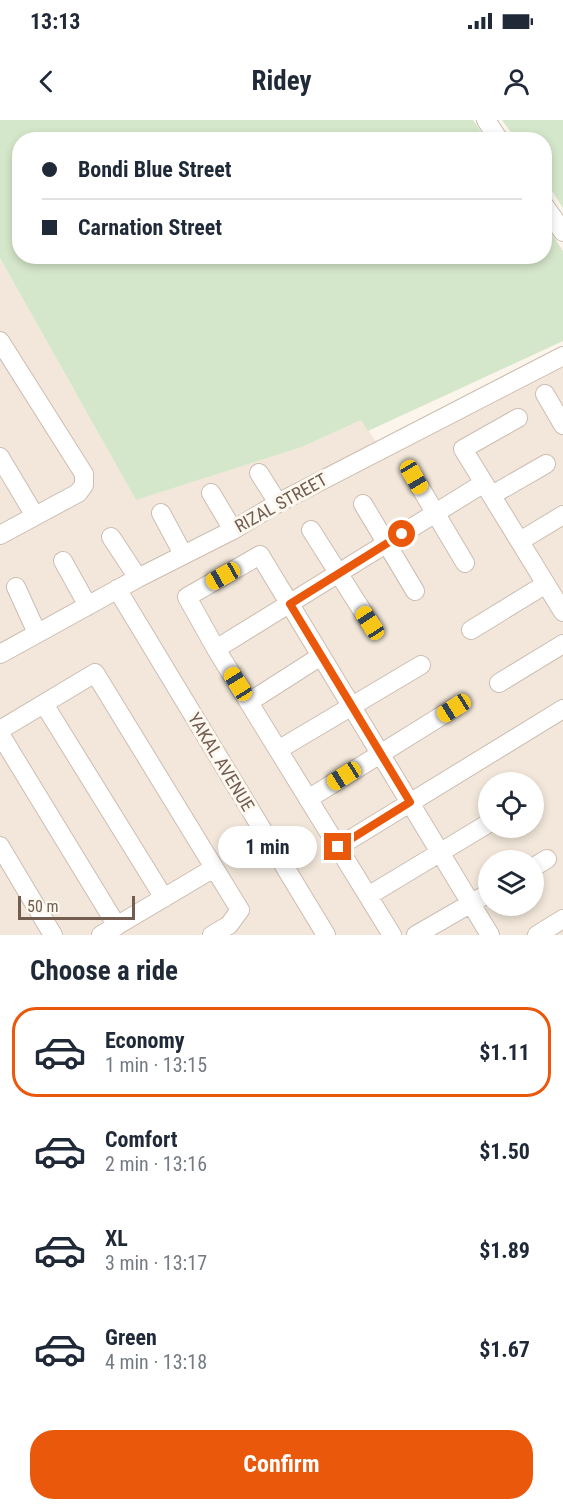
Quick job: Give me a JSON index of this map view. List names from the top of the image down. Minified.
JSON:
{"streets":{"street":["RIZAL STREET","YAKAL AVENUE"]},"crossings":[["RIZAL STREET","YAKAL AVENUE"]],"scale_bar":"50 m","page":{"status":"13:13","header":"Ridey","banner":["Bondi Blue Street","Carnation Street"],"bubble":"1 min","scale":"50 m","heading":"Choose a ride","list":[{"name":"Economy","note":"1 min · 13:15","value":"$1.11"},{"name":"Comfort","note":"2 min · 13:16","value":"$1.50"},{"name":"XL","note":"3 min · 13:17","value":"$1.89"},{"name":"Green","note":"4 min · 13:18","value":"$1.67"}],"buttons":"Confirm"}}
